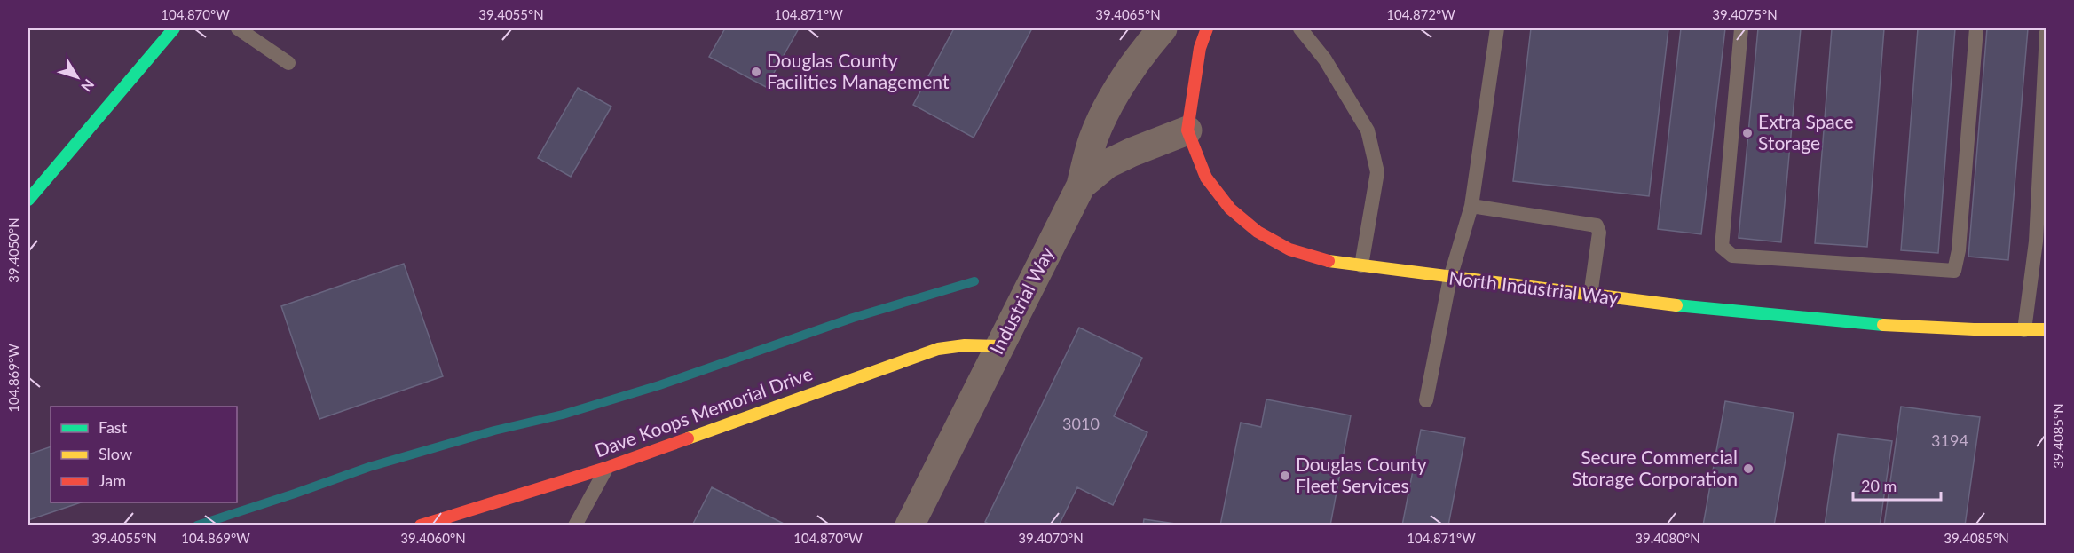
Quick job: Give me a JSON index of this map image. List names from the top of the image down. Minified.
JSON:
{"streets":{"street":["North Industrial Way","Industrial Way","Dave Koops Memorial Drive"]},"crossings":[["North Industrial Way","Industrial Way"],["Industrial Way","Dave Koops Memorial Drive"]],"places":["Douglas County Facilities Management","Extra Space Storage","Secure Commercial Storage Corporation","Douglas County Fleet Services"],"house_numbers":["3010","3194"],"legend":["Fast","Slow","Jam"],"scale_bar":"20 m","north":"bottom right","coordinates":["104.870°W","39.4055°N","104.871°W","39.4065°N","104.872°W","39.4075°N","39.4050°N","104.869°W","39.4085°N","39.4060°N","39.4070°N","39.4080°N"]}
